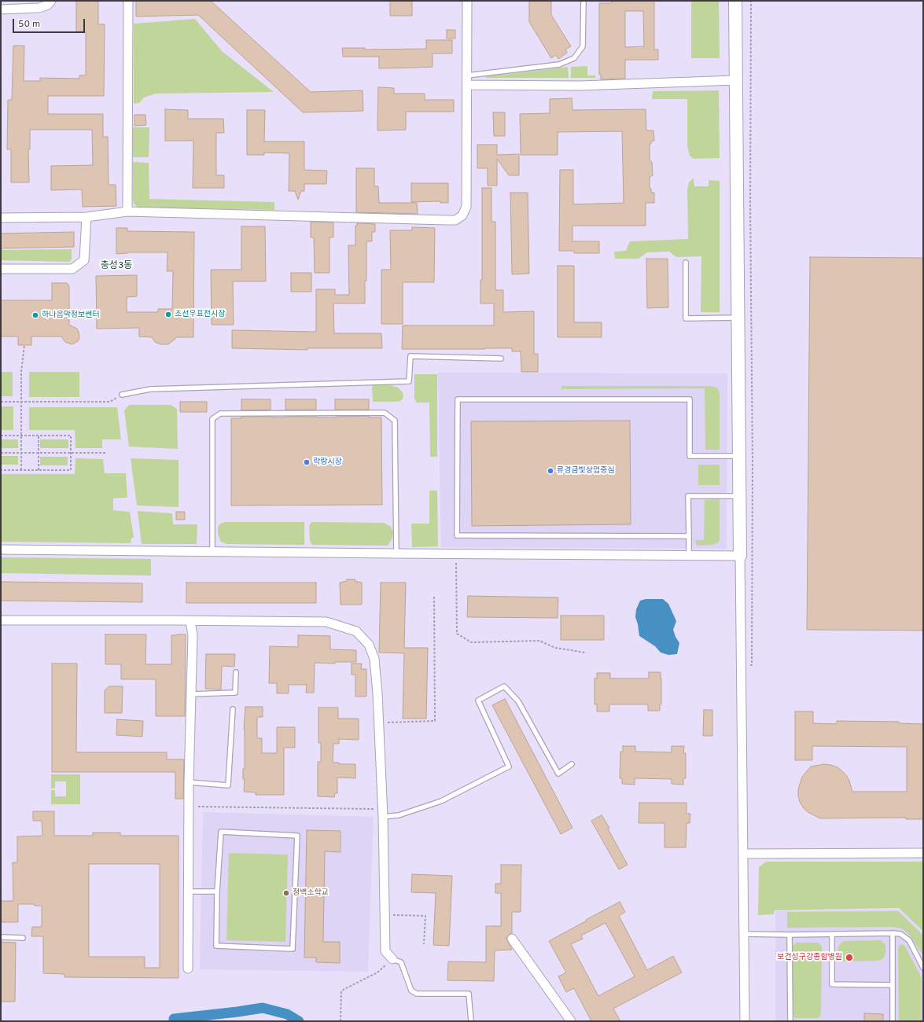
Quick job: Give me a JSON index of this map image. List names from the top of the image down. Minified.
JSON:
{"districts":["충성3동"],"places":["조선우표전시장","하나음악정보쎈터","락랑시장","류경금빛상업중심","정백소학교","보건성구강종합병원"],"scale_bar":"50 m"}
